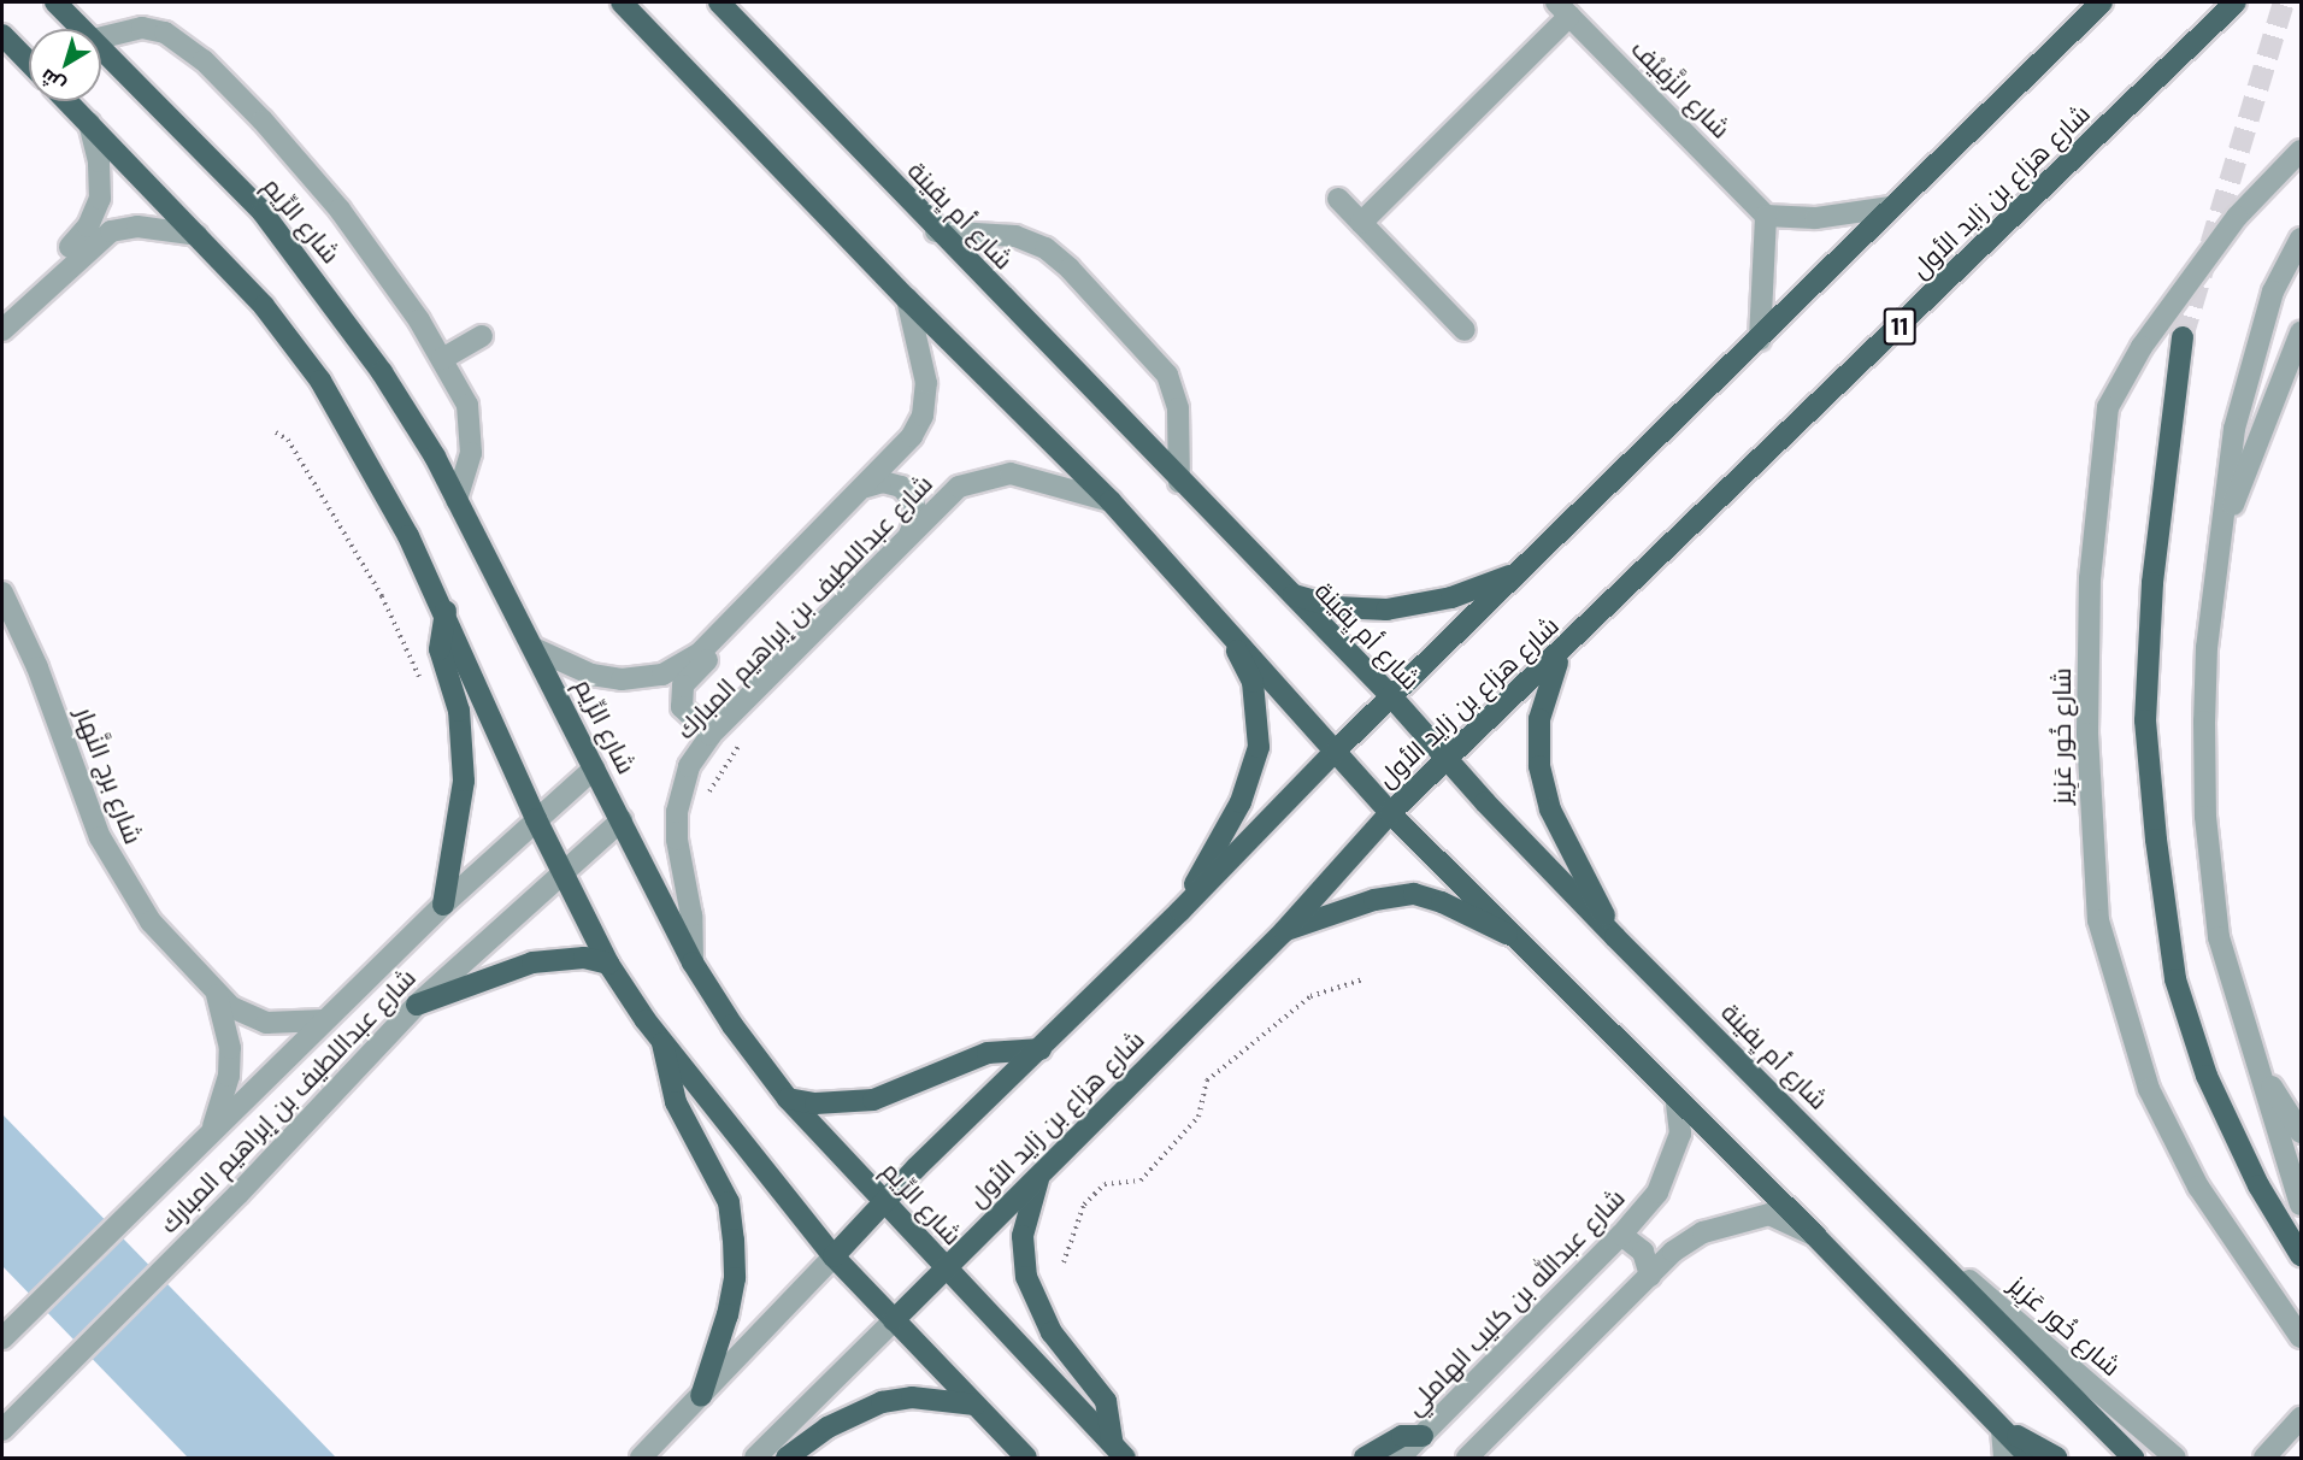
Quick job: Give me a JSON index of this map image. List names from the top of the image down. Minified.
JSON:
{"streets":{"main road":["شارع هزاع بن زايد الأول","شارع أم يِفينة","شارع الرِّيم","11"],"street":["شارع الزَّفِيْف","شارع عبداللطيف بن إبراهيم المبارك","شارع خُور عَزِيز","شارع برج النَّهار","شارع عبدالله بن كليب الهاملي"]},"crossings":[["شارع هزاع بن زايد الأول","شارع أم يِفينة"],["شارع هزاع بن زايد الأول","شارع الرِّيم"],["شارع أم يِفينة","شارع خُور عَزِيز"],["شارع الرِّيم","شارع عبداللطيف بن إبراهيم المبارك"],["شارع عبداللطيف بن إبراهيم المبارك","شارع برج النَّهار"]],"north":"bottom left"}
